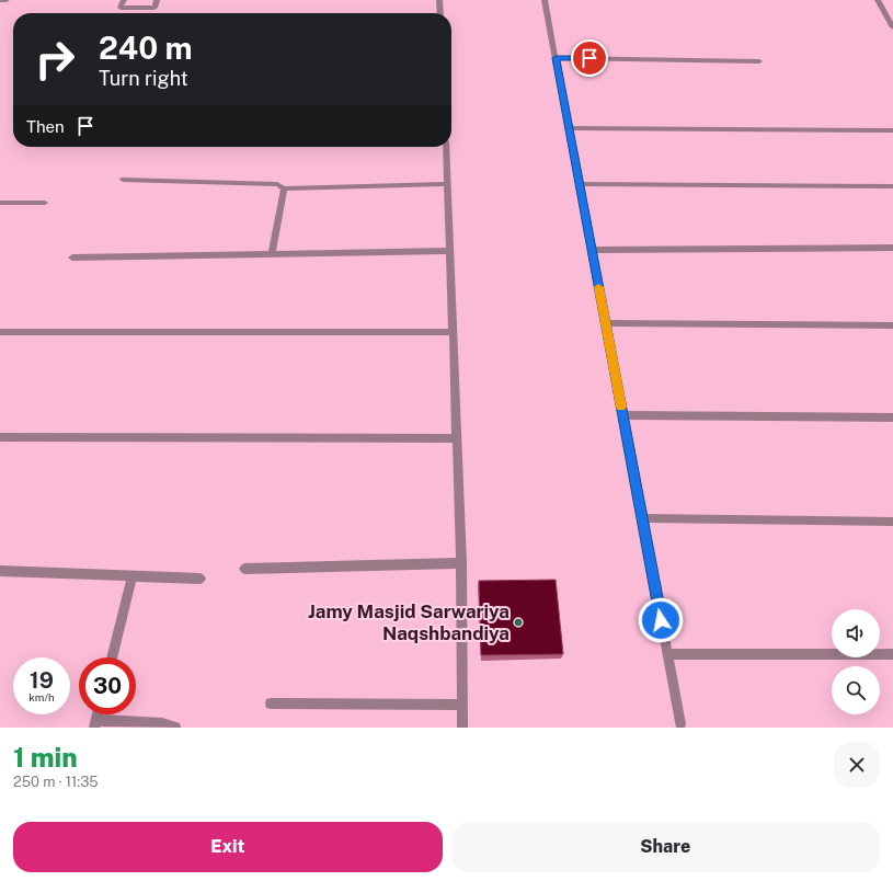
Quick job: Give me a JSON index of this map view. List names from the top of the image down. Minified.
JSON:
{"places":["Jamy Masjid Sarwariya Naqshbandiya"],"page":{"turn":["240 m","Turn right"],"then":"Then","speed":"19 km/h","limit":"30","heading":["1 min","250 m · 11:35"],"buttons":["Exit","Share"]}}
